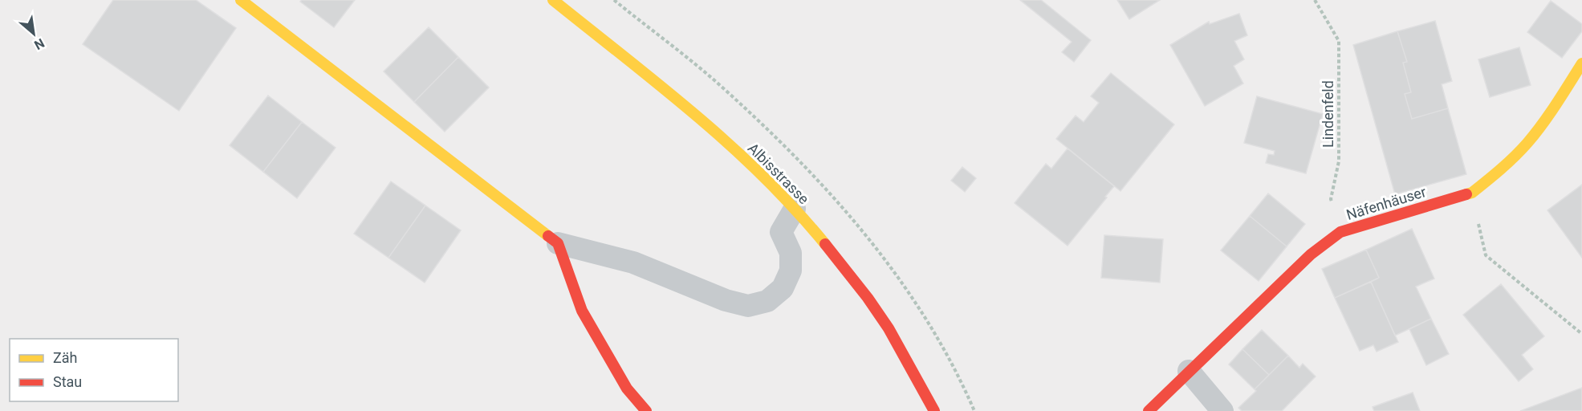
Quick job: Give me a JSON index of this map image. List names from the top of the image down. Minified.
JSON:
{"streets":{"street":["Albisstrasse","Näfenhäuser"],"path":["Lindenfeld"]},"crossings":[["Lindenfeld","Näfenhäuser"]],"legend":["Zäh","Stau"],"north":"bottom right"}
